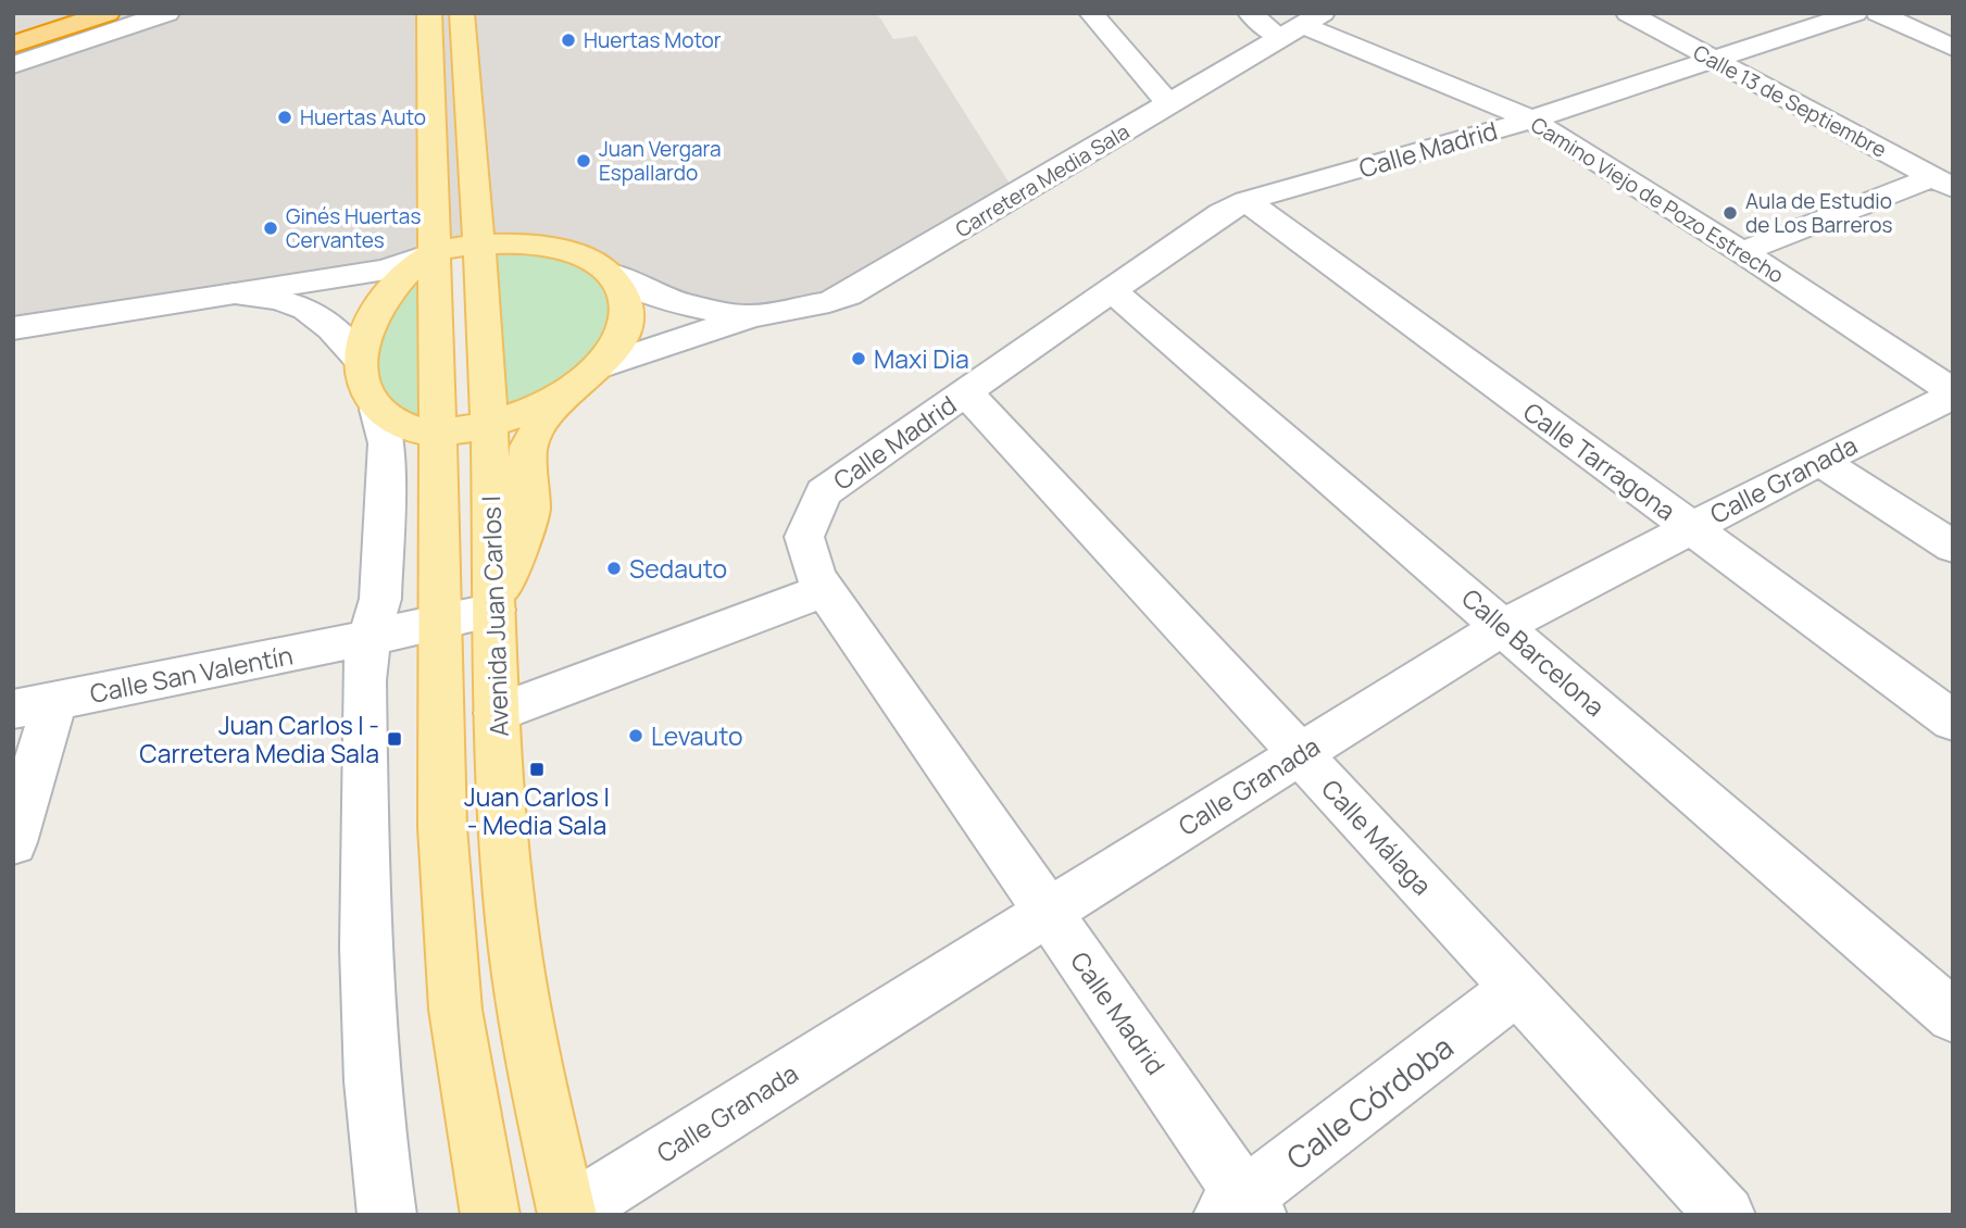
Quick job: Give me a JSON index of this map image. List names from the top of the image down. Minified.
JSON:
{"streets":{"main road":["Avenida Juan Carlos I"],"street":["Calle 13 de Septiembre","Calle Madrid","Carretera Media Sala","Camino Viejo de Pozo Estrecho","Calle Tarragona","Calle Granada","Calle Barcelona","Calle San Valentín","Calle Málaga","Calle Córdoba"]},"crossings":[["Calle 13 de Septiembre","Calle Madrid"],["Calle Madrid","Camino Viejo de Pozo Estrecho"],["Calle Madrid","Calle Tarragona"],["Calle Madrid","Calle Granada"],["Calle Madrid","Calle Barcelona"],["Calle Madrid","Calle Málaga"],["Calle Madrid","Calle Córdoba"],["Carretera Media Sala","Camino Viejo de Pozo Estrecho"],["Camino Viejo de Pozo Estrecho","Calle Granada"],["Calle Tarragona","Calle Granada"],["Calle Granada","Avenida Juan Carlos I"],["Calle Granada","Calle Barcelona"],["Calle Granada","Calle Málaga"],["Avenida Juan Carlos I","Calle San Valentín"],["Calle Málaga","Calle Córdoba"]],"places":{"other":["Huertas Motor","Huertas Auto","Juan Vergara Espallardo","Aula de Estudio de Los Barreros","Ginés Huertas Cervantes","Maxi Dia","Sedauto","Levauto"],"transit":["Juan Carlos I - Carretera Media Sala","Juan Carlos I - Media Sala"]}}
